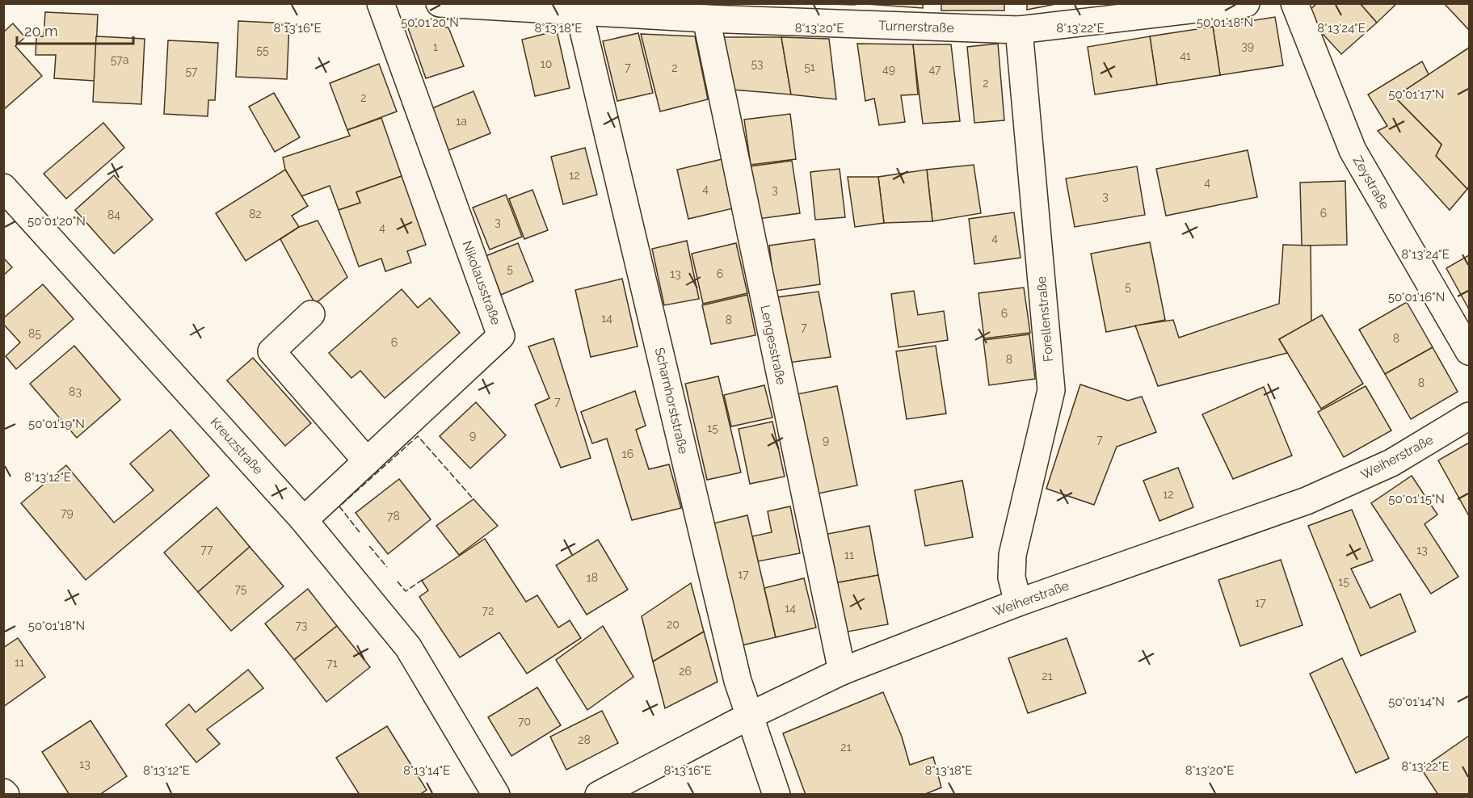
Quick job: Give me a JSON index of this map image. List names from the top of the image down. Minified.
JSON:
{"streets":{"street":["Turnerstraße","Zeystraße","Nikolausstraße","Forellenstraße","Lengesstraße","Scharnhorststraße","Kreuzstraße","Weiherstraße"]},"crossings":[["Turnerstraße","Forellenstraße"],["Turnerstraße","Lengesstraße"],["Turnerstraße","Scharnhorststraße"],["Nikolausstraße","Kreuzstraße"],["Forellenstraße","Weiherstraße"],["Lengesstraße","Weiherstraße"],["Scharnhorststraße","Weiherstraße"]],"house_numbers":["39","1","55","41","57a","10","53","7","51","2","49","47","57","2","2","1a","12","4","4","3","3","6","82","84","3","4","4","5","13","6","5","6","14","8","7","85","8","6","8","8","83","7","15","9","7","9","16","12","79","78","77","13","11","17","18","15","75","17","14","72","20","73","11","71","26","21","70","28","21","13"],"scale_bar":"20 m","coordinates":["50°01'20\"N","50°01'18\"N","8°13'16\"E","8°13'18\"E","8°13'20\"E","8°13'22\"E","8°13'24\"E","50°01'17\"N","50°01'16\"N","50°01'19\"N","8°13'12\"E","50°01'15\"N","50°01'14\"N","8°13'14\"E"]}
